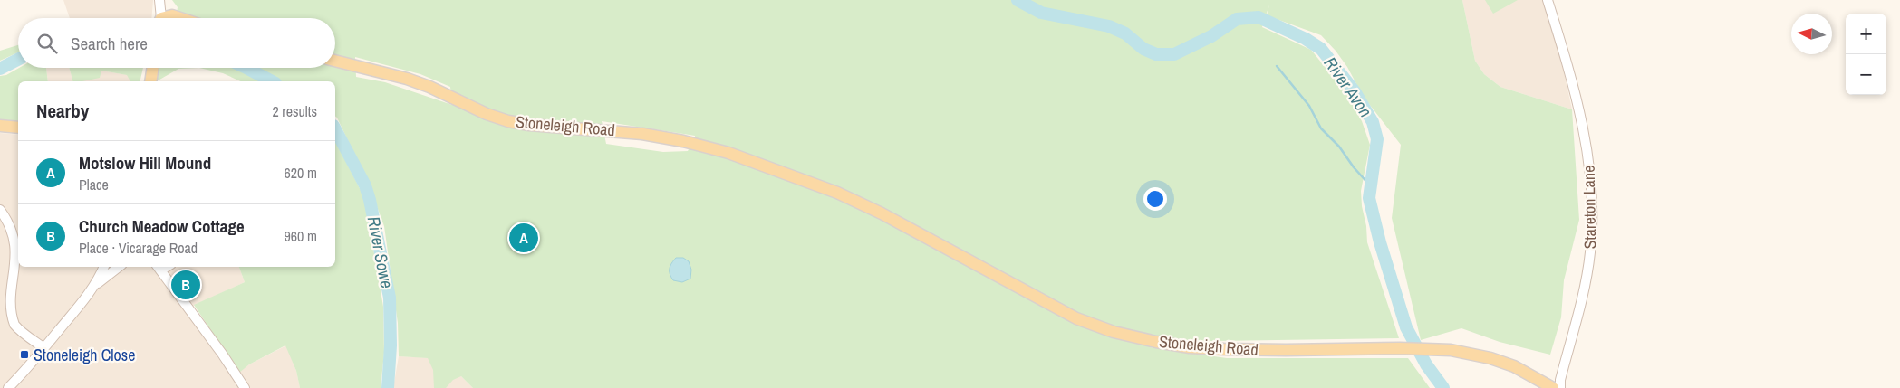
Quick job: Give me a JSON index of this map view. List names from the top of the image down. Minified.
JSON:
{"streets":{"main road":["Stoneleigh Road"],"street":["Stareton Lane"]},"water":["River Avon","River Sowe"],"places":{"transit":["Stoneleigh Close"]},"north":"left","page":{"map_buttons":["+","−"],"search":"Search here","heading":["Nearby","2 results"],"list":[{"mark":"A","name":"Motslow Hill Mound","note":"Place","value":"620 m"},{"mark":"B","name":"Church Meadow Cottage","note":"Place · Vicarage Road","value":"960 m"}],"pins":["A","B"]}}
